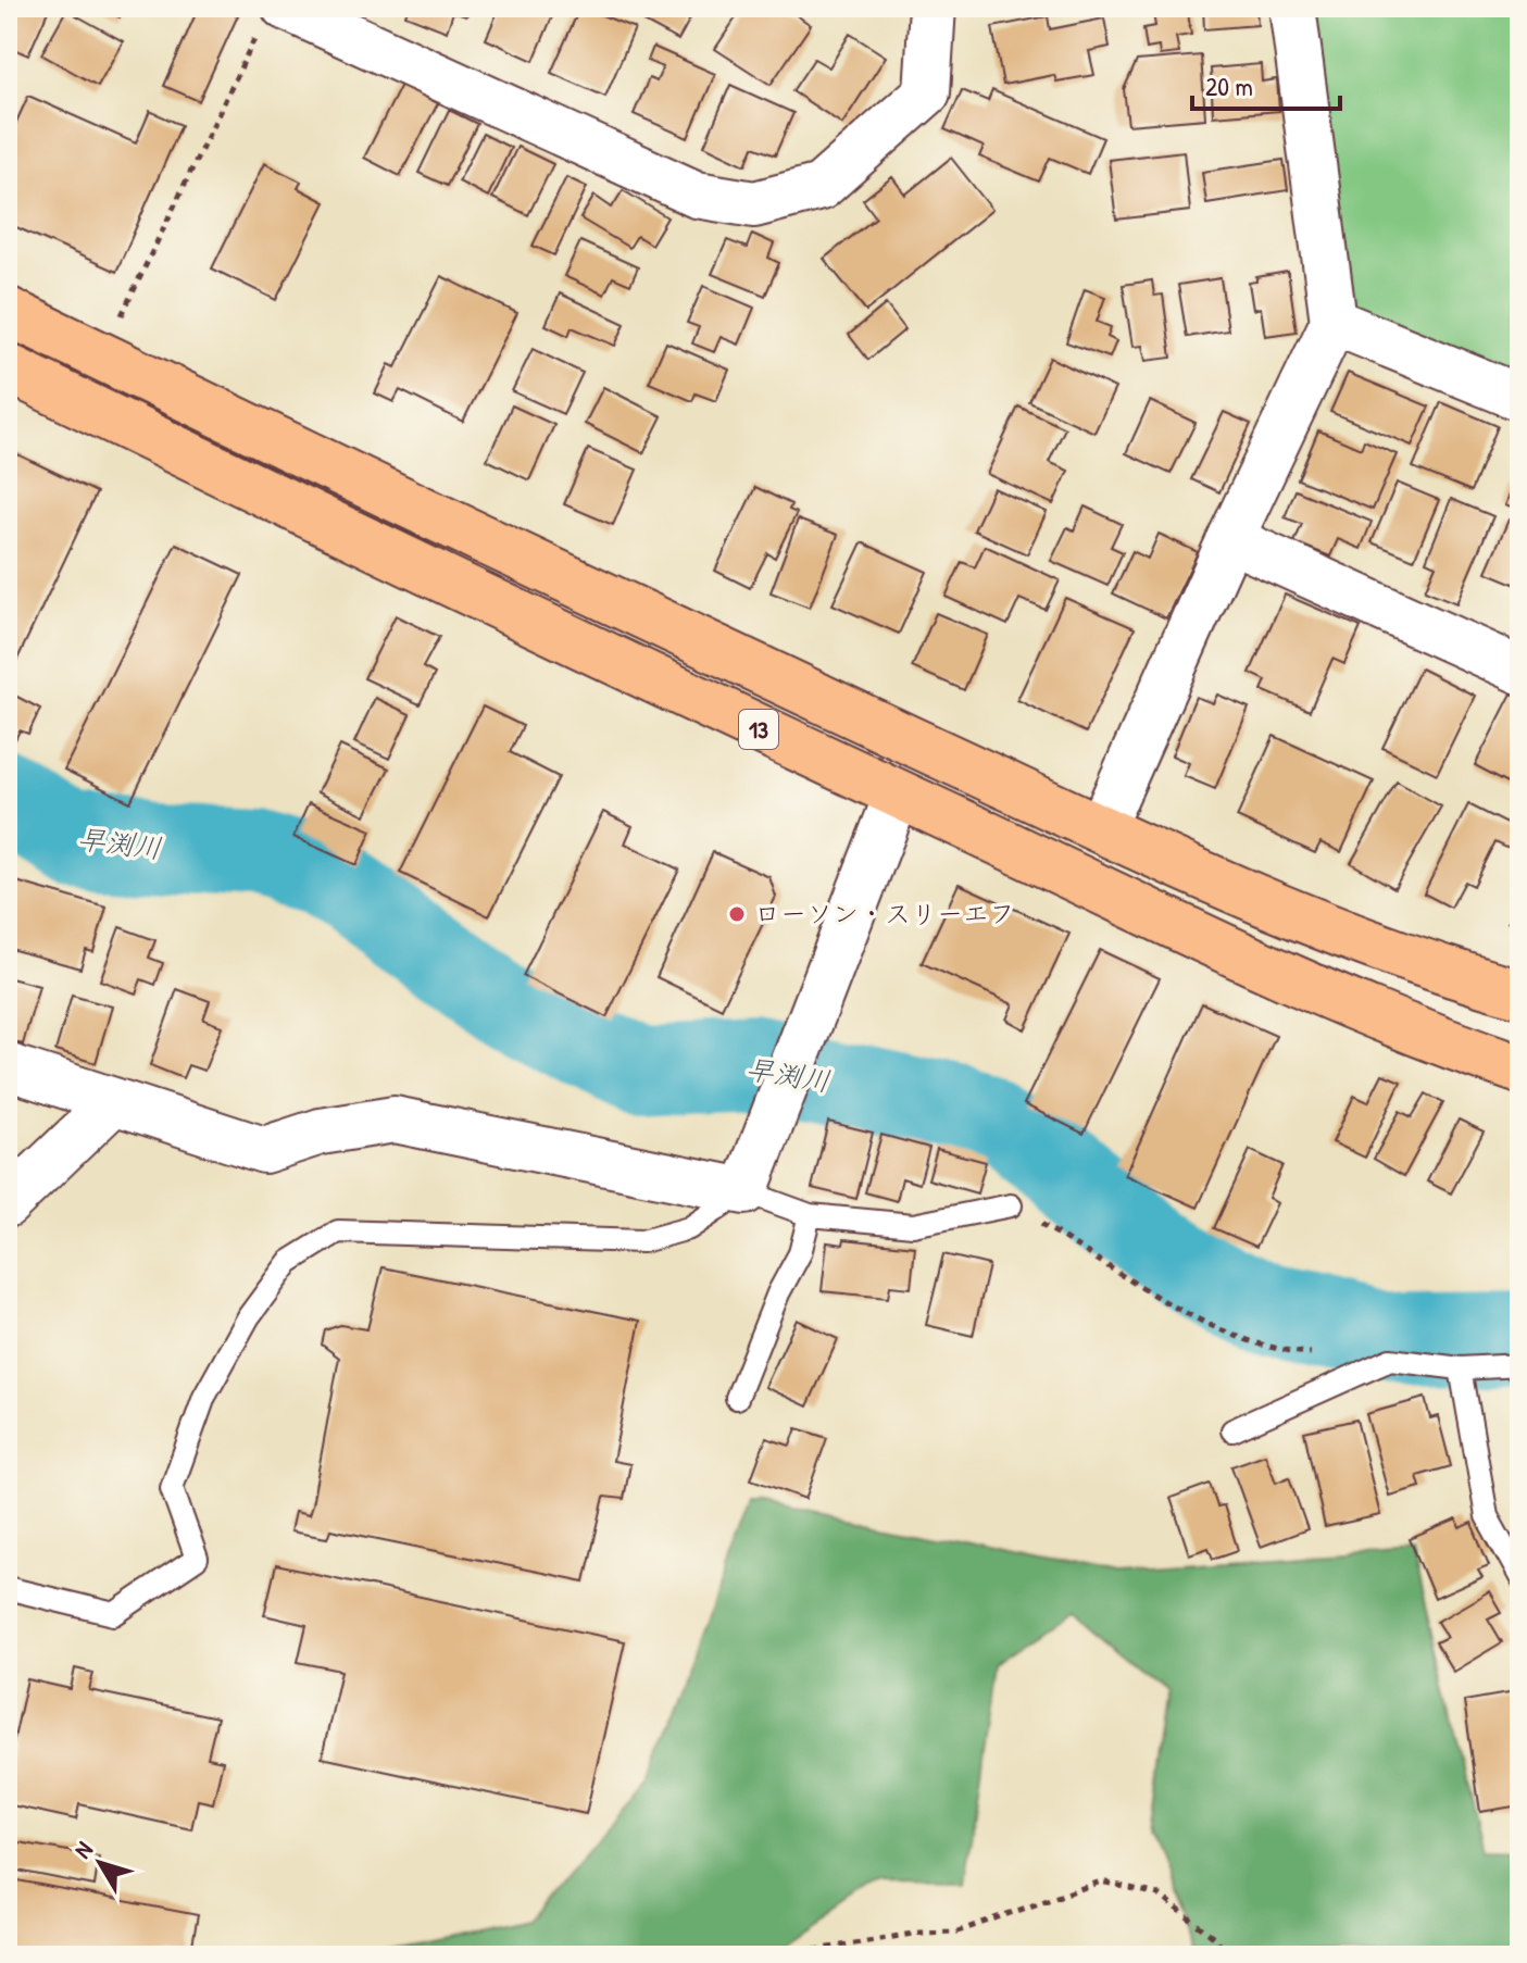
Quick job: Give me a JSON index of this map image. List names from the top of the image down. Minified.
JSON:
{"streets":{"main road":["13"]},"water":["早渕川"],"places":["ローソン・スリーエフ"],"scale_bar":"20 m","north":"top left"}
